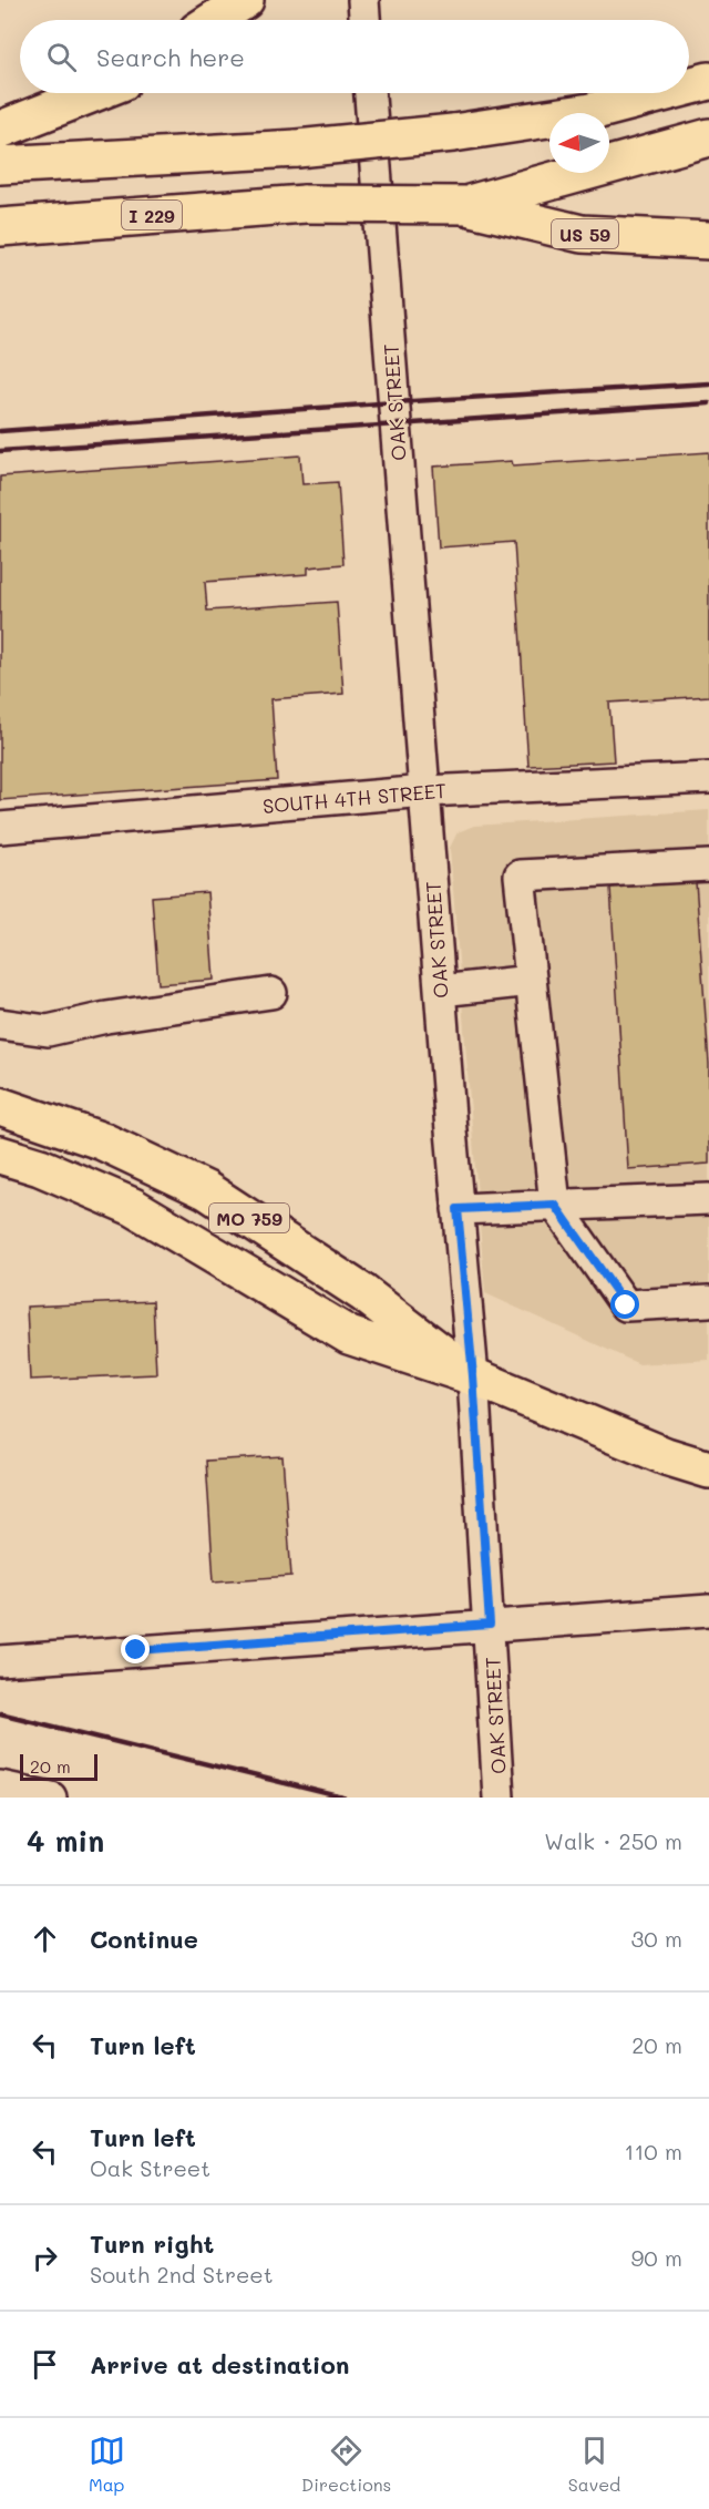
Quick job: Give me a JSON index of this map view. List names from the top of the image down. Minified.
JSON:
{"streets":{"main road":["I 229","US 59","MO 759"],"street":["OAK STREET","SOUTH 4TH STREET"]},"crossings":[["I 229","US 59"],["OAK STREET","SOUTH 4TH STREET"],["OAK STREET","MO 759"]],"scale_bar":"20 m","north":"left","page":{"search":"Search here","scale":"20 m","heading":["4 min","Walk · 250 m"],"list":[["Continue","30 m"],["Turn left","20 m"],["Turn left","Oak Street","110 m"],["Turn right","South 2nd Street","90 m"],"Arrive at destination"],"nav":["Map","Directions","Saved"]}}
